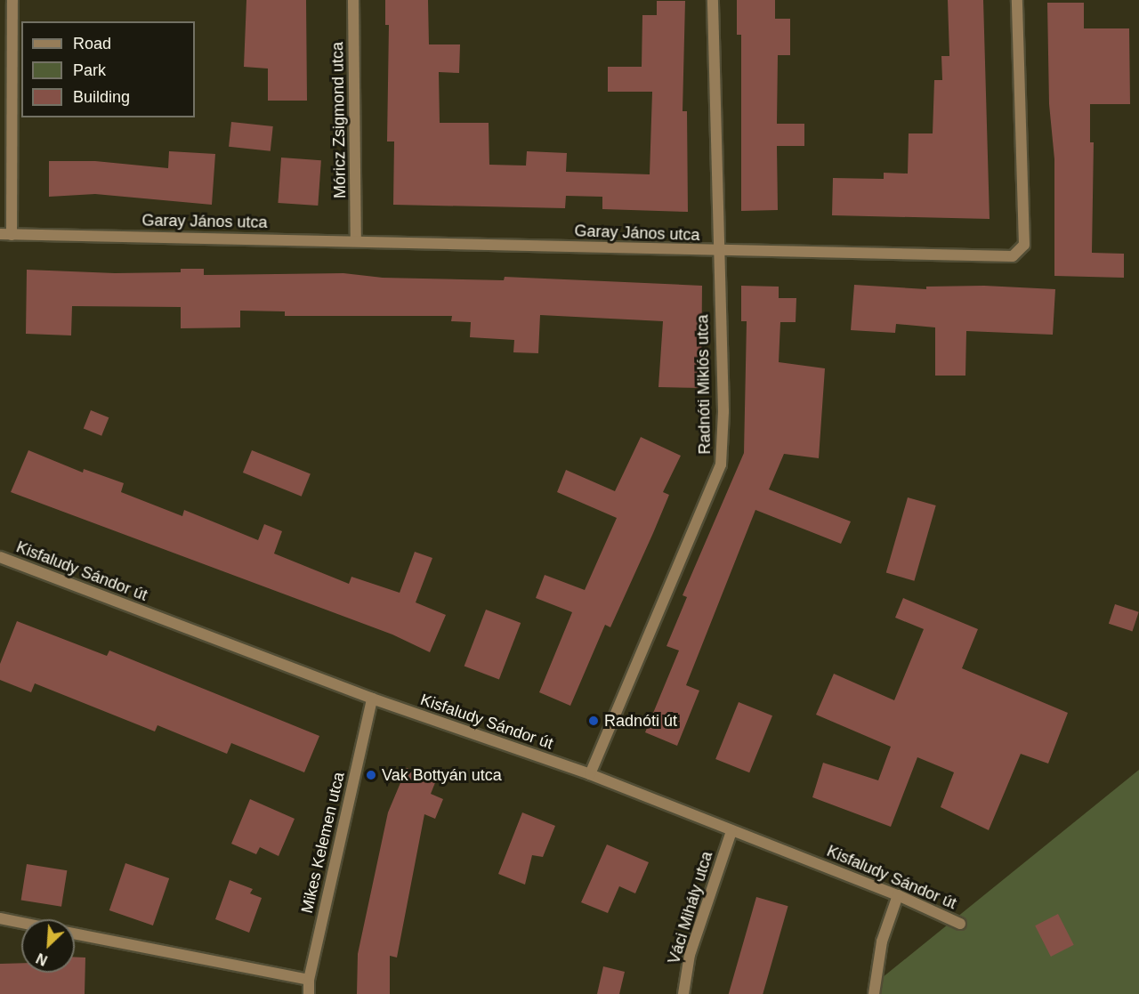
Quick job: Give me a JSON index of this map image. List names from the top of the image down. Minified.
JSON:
{"streets":{"street":["Móricz Zsigmond utca","Garay János utca","Radnóti Miklós utca","Kisfaludy Sándor út","Mikes Kelemen utca","Váci Mihály utca"]},"crossings":[["Móricz Zsigmond utca","Garay János utca"],["Garay János utca","Radnóti Miklós utca"],["Radnóti Miklós utca","Kisfaludy Sándor út"],["Kisfaludy Sándor út","Mikes Kelemen utca"],["Kisfaludy Sándor út","Váci Mihály utca"]],"places":["Radnóti út","Vak Bottyán utca"],"legend":["Road","Park","Building"],"north":"bottom left"}
